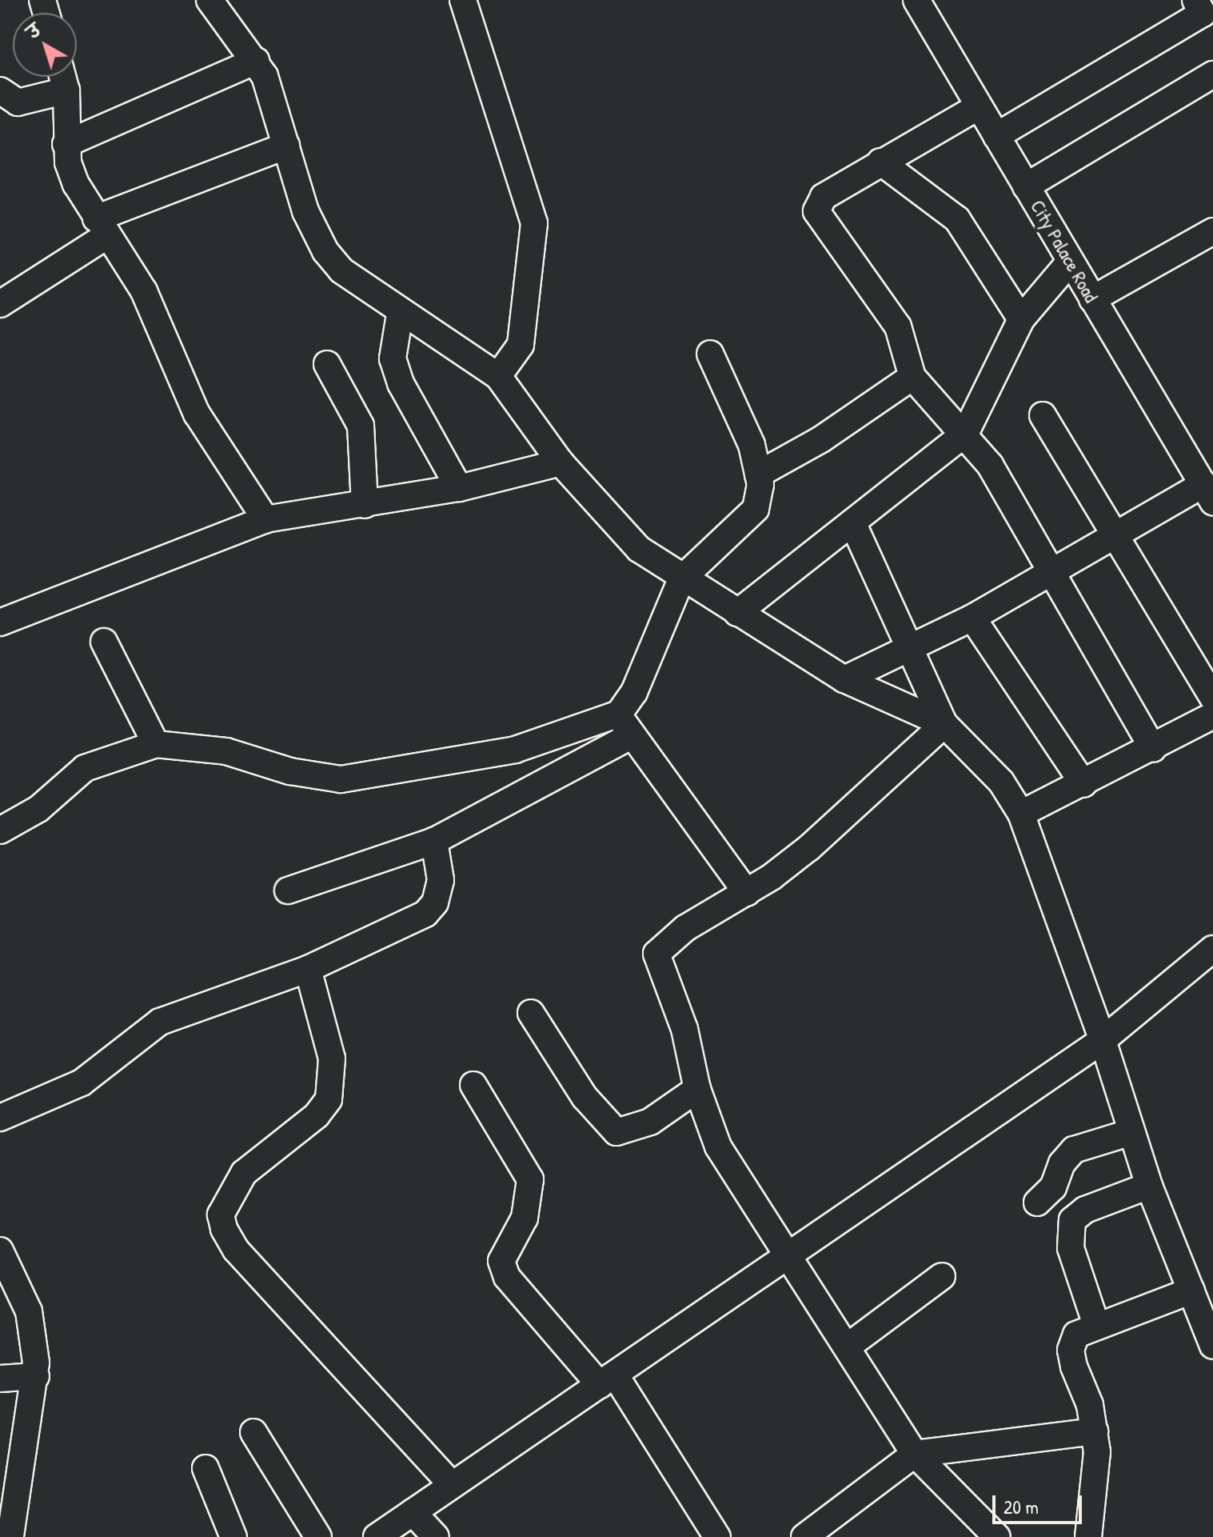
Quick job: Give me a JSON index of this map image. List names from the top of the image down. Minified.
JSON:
{"streets":{"street":["City Palace Road"]},"scale_bar":"20 m","north":"top left"}
